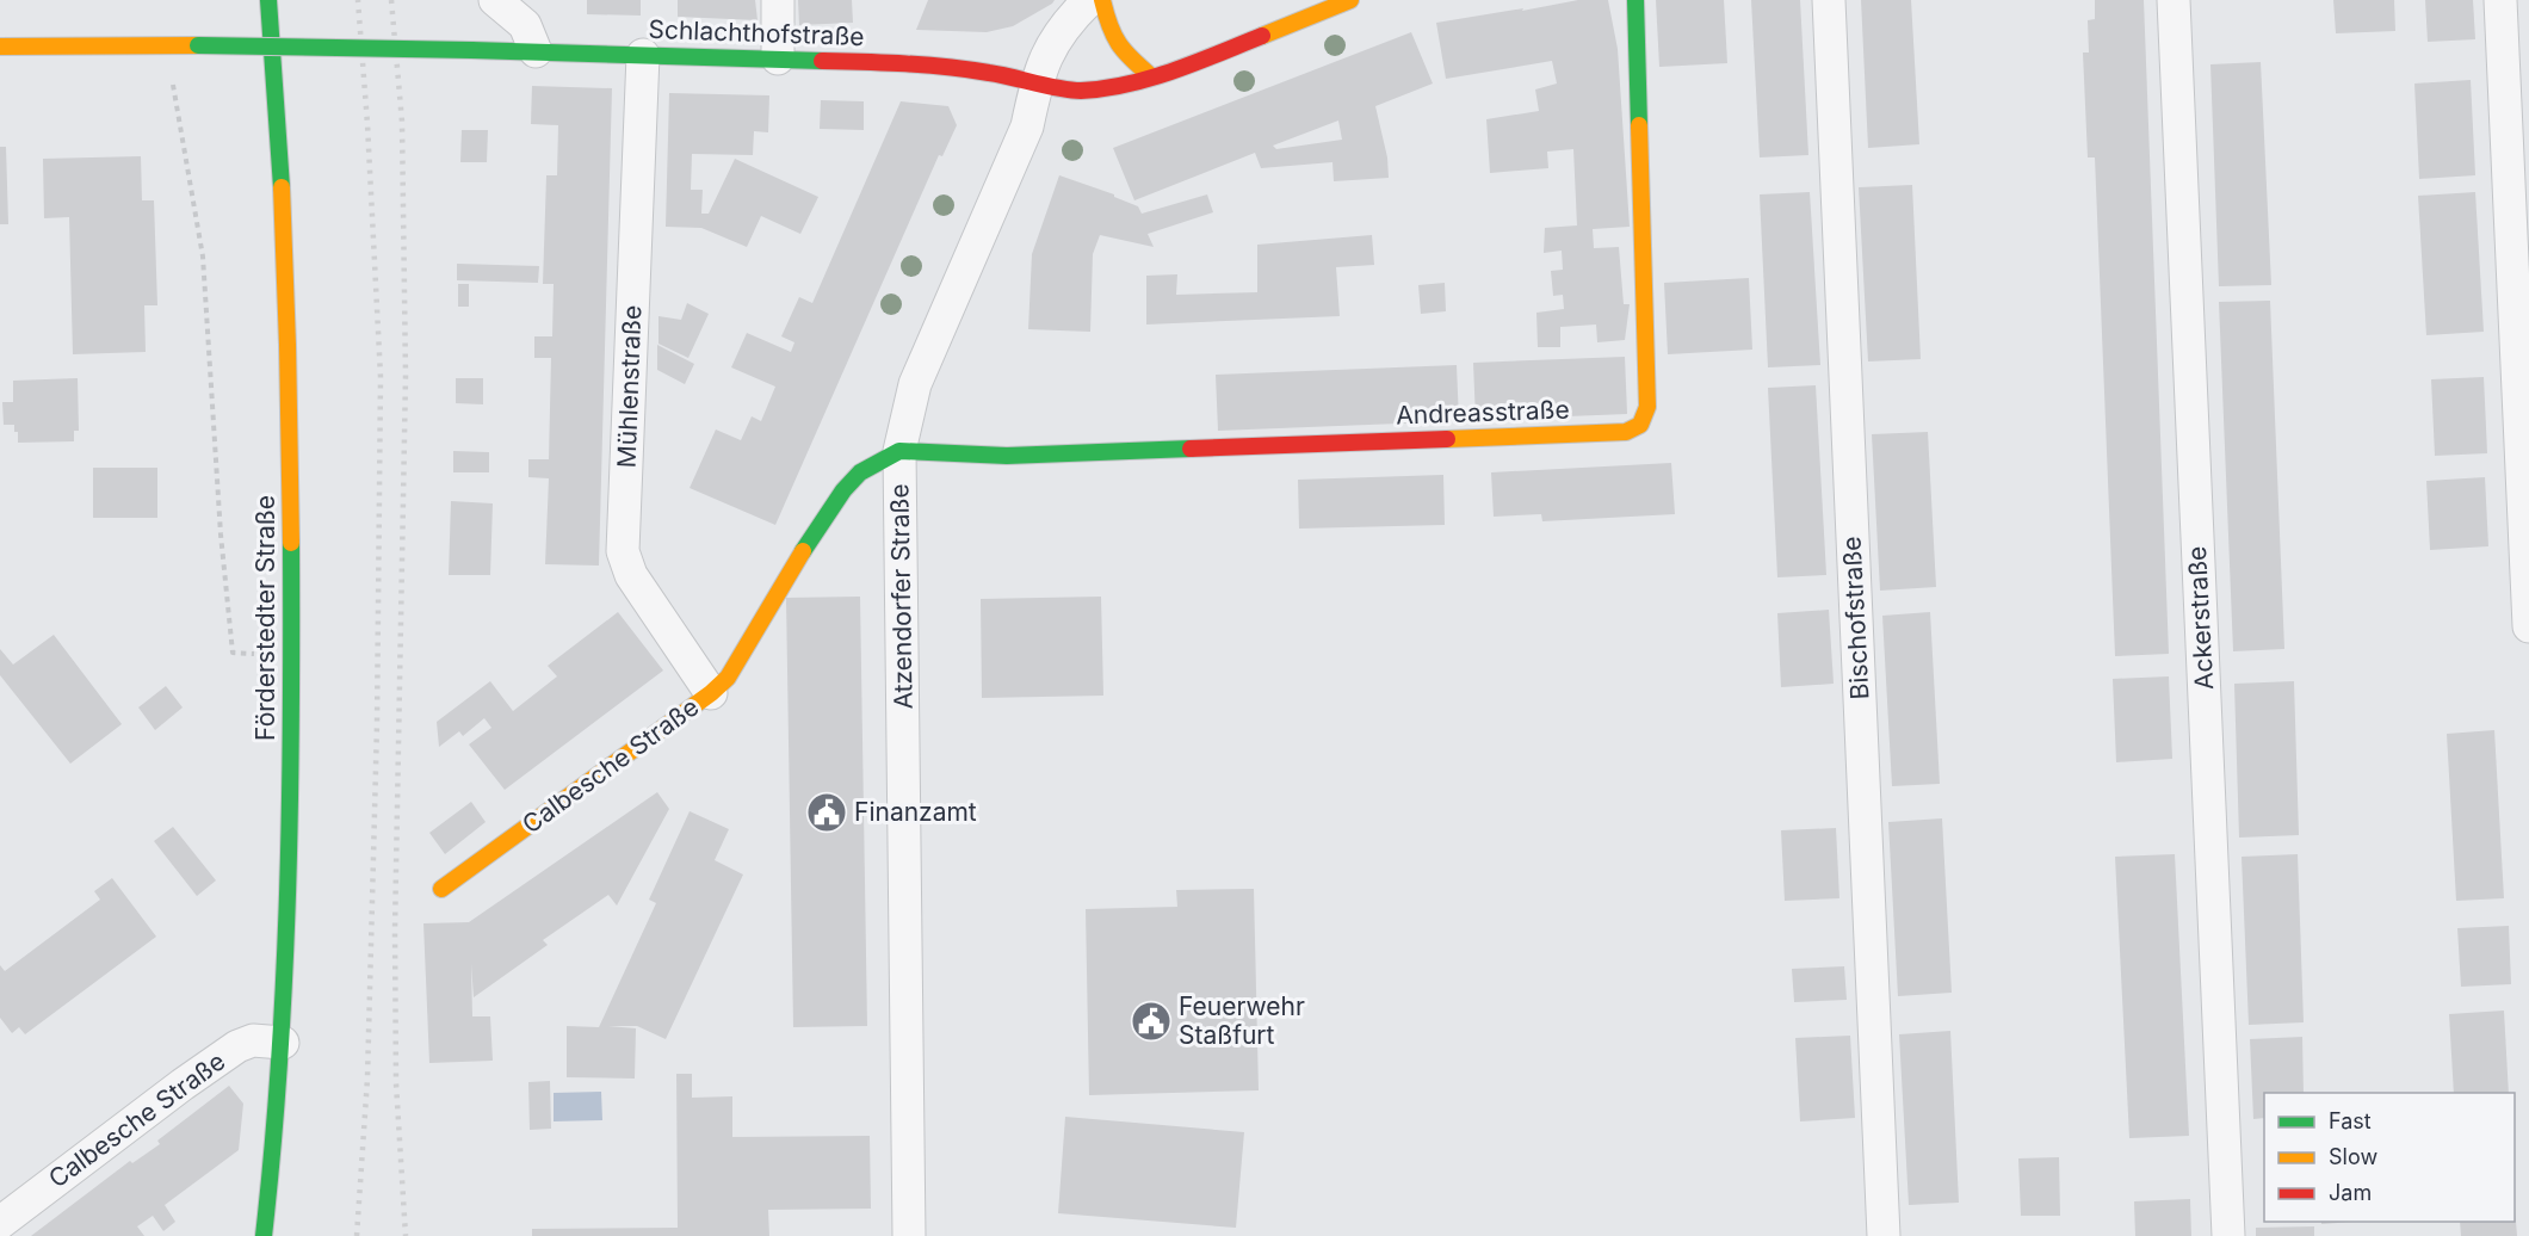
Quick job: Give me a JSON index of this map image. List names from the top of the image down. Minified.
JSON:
{"streets":{"street":["Schlachthofstraße","Mühlenstraße","Andreasstraße","Atzendorfer Straße","Förderstedter Straße","Bischofstraße","Ackerstraße","Calbesche Straße"]},"crossings":[["Schlachthofstraße","Mühlenstraße"],["Schlachthofstraße","Atzendorfer Straße"],["Mühlenstraße","Calbesche Straße"],["Andreasstraße","Atzendorfer Straße"],["Andreasstraße","Calbesche Straße"],["Atzendorfer Straße","Calbesche Straße"],["Förderstedter Straße","Calbesche Straße"]],"places":{"public building":["Finanzamt","Feuerwehr Staßfurt"]},"legend":["Fast","Slow","Jam"]}
